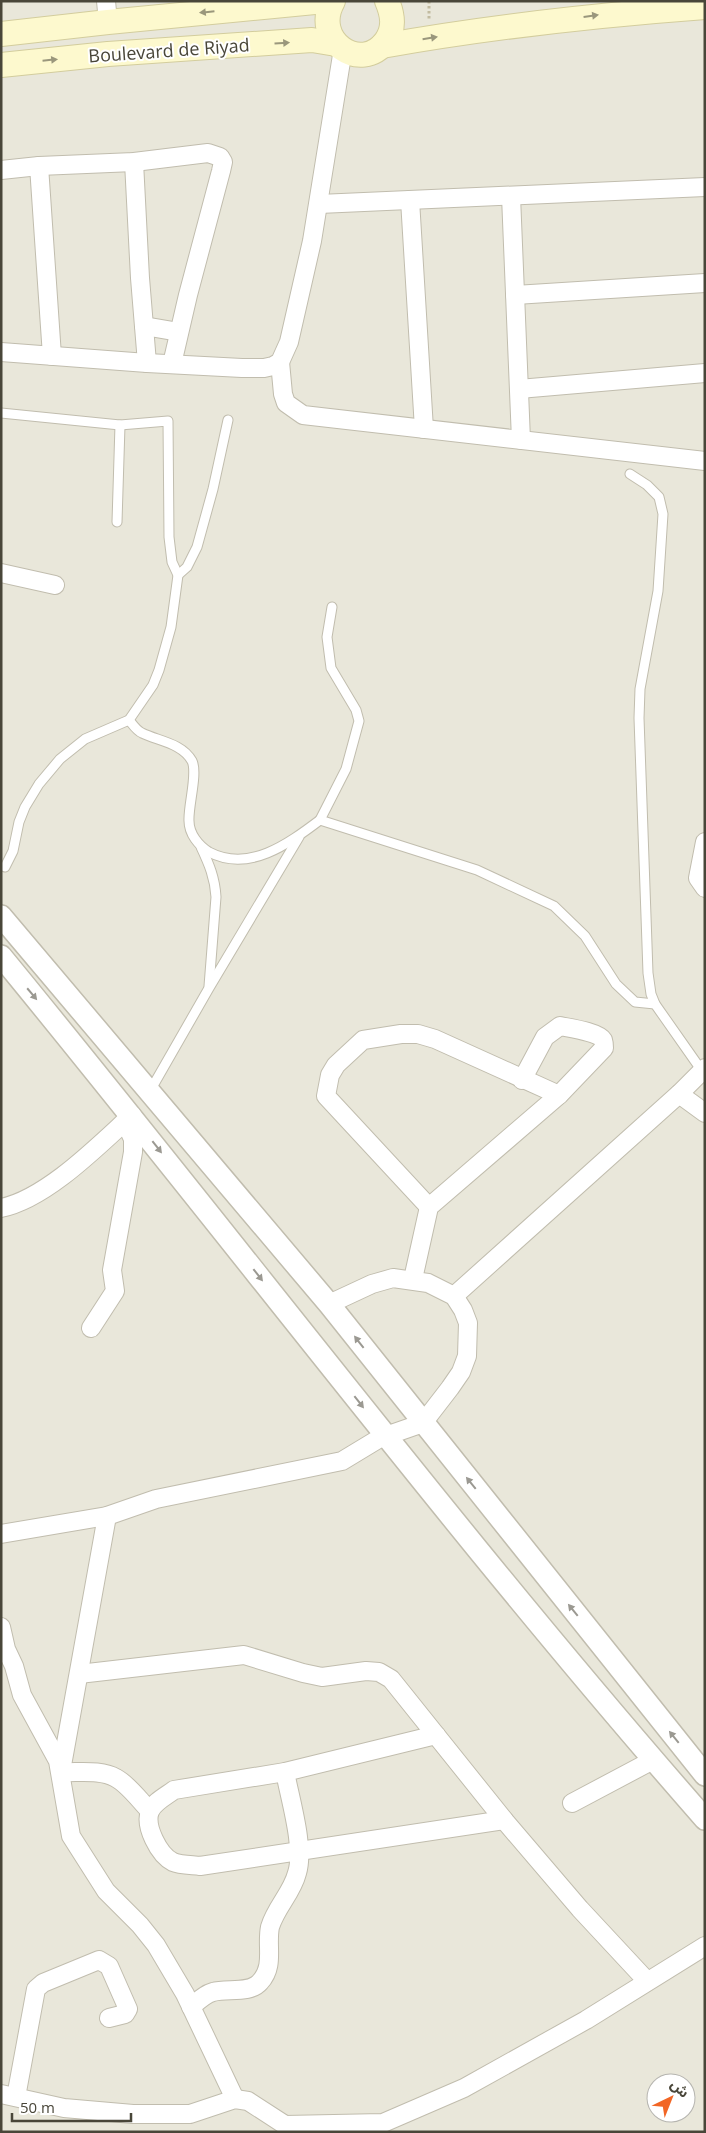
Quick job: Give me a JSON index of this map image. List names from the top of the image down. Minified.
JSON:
{"streets":{"main road":["Boulevard de Riyad"]},"scale_bar":"50 m","north":"top right"}
